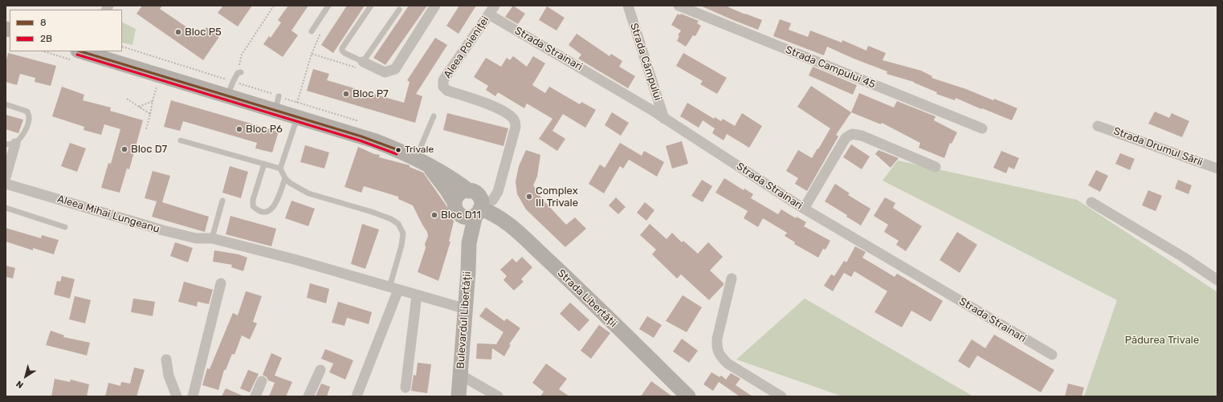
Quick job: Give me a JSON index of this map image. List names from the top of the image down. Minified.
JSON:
{"streets":{"main road":["Strada Libertății","Bulevardul Libertății"],"street":["Aleea Poieniței","Strada Strainari","Strada Câmpului","Strada Campului 45","Strada Drumul Sării","Aleea Mihai Lungeanu"]},"crossings":[["Aleea Poieniței","Strada Strainari"],["Aleea Poieniței","Strada Libertății"],["Aleea Poieniței","Bulevardul Libertății"],["Strada Strainari","Strada Câmpului"],["Aleea Mihai Lungeanu","Bulevardul Libertății"],["Strada Libertății","Bulevardul Libertății"]],"parks":["Pădurea Trivale"],"places":["Bloc P5","Bloc P7","Bloc P6","Bloc D7","Trivale","Complex III Trivale","Bloc D11"],"lines":["transit line 8","transit line 2B"],"legend":["8","2B"],"north":"bottom left"}
